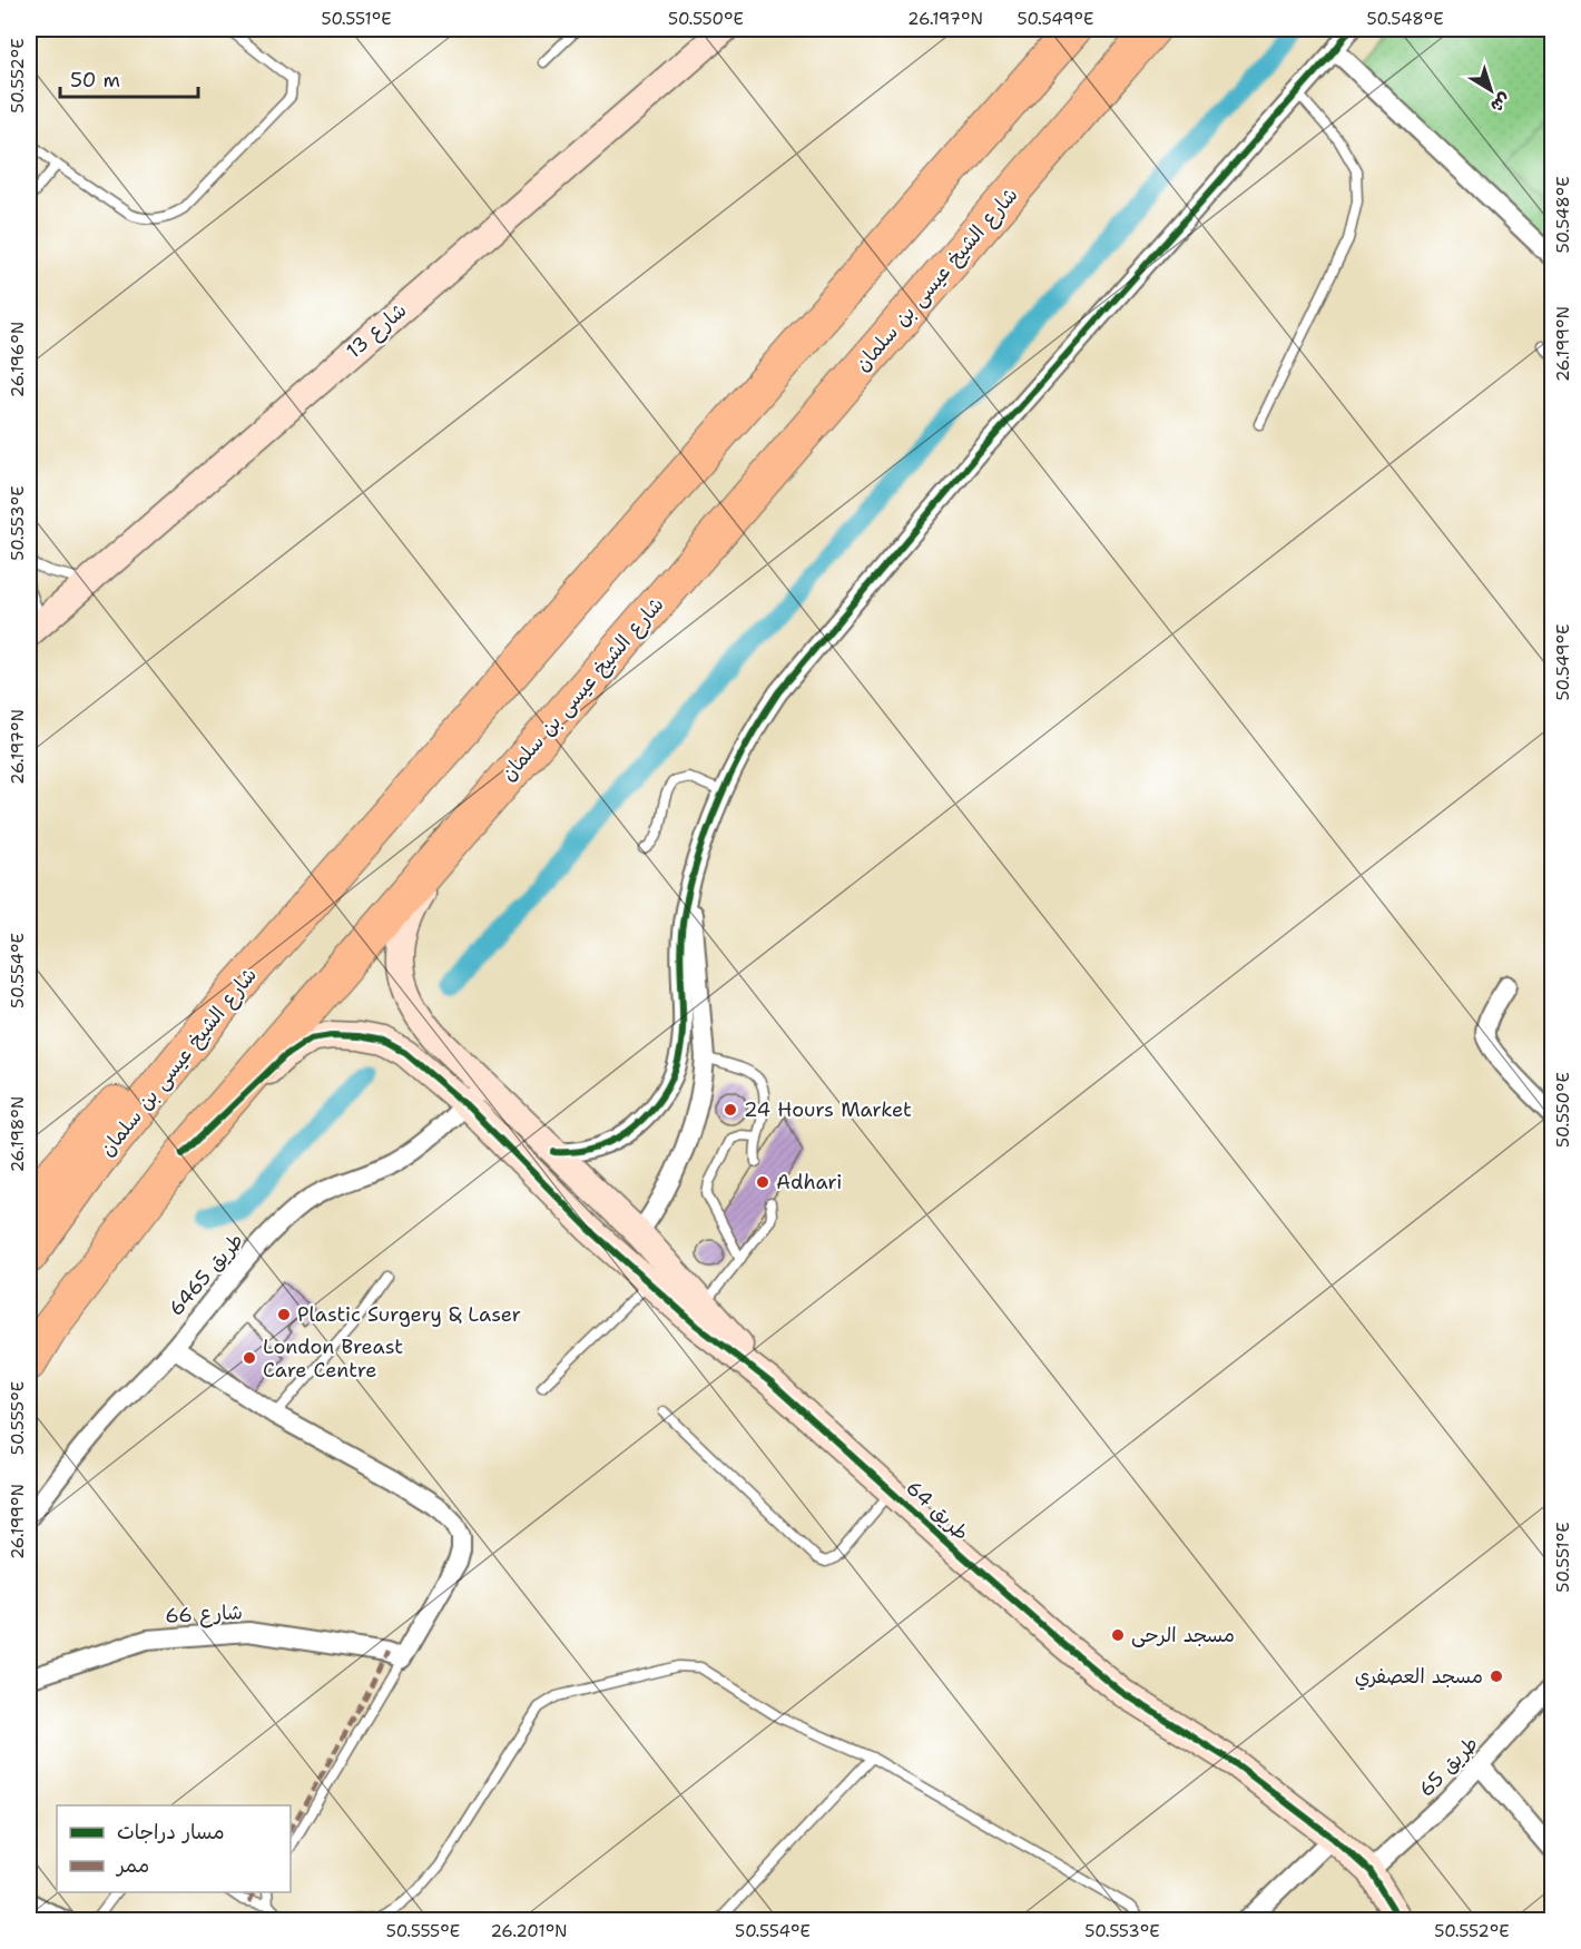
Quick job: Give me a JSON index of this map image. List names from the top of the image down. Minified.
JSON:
{"streets":{"highway":["شارع الشيخ عيسى بن سلمان"],"street":["شارع 13","طريق 6465","طريق 64","شارع 66","طريق 65"]},"crossings":[["شارع الشيخ عيسى بن سلمان","طريق 64"],["طريق 6465","طريق 64"],["طريق 6465","شارع 66"],["طريق 64","طريق 65"]],"places":["24 Hours Market","Adhari","Plastic Surgery & Laser","London Breast Care Centre","مسجد الرحى","مسجد العصفري"],"legend":["مسار دراجات","ممر"],"scale_bar":"50 m","north":"bottom right","coordinates":["50.551°E","50.550°E","26.197°N","50.549°E","50.548°E","50.552°E","26.199°N","26.196°N","50.553°E","50.554°E","26.198°N","50.555°E","26.201°N"]}
